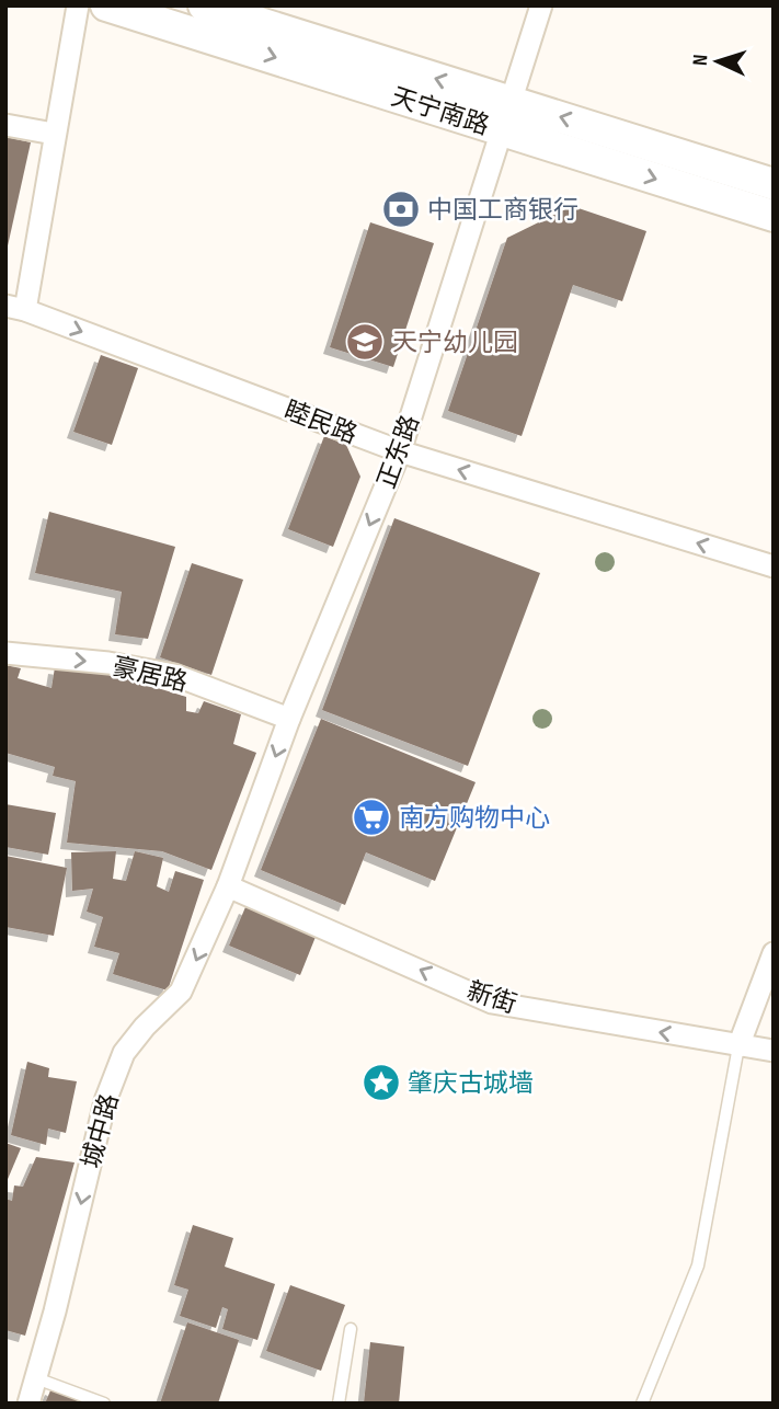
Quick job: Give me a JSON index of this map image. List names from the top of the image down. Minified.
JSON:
{"streets":{"main road":["天宁南路"],"street":["睦民路","正东路","豪居路","新街","城中路"]},"crossings":[["天宁南路","正东路"],["睦民路","正东路"],["正东路","豪居路"],["正东路","新街"],["正东路","城中路"],["新街","城中路"]],"one_way":["正东路","豪居路","新街","城中路"],"places":{"bank":["中国工商银行"],"school or university":["天宁幼儿园"],"supermarket":["南方购物中心"],"place":["肇庆古城墙"]},"north":"left"}
